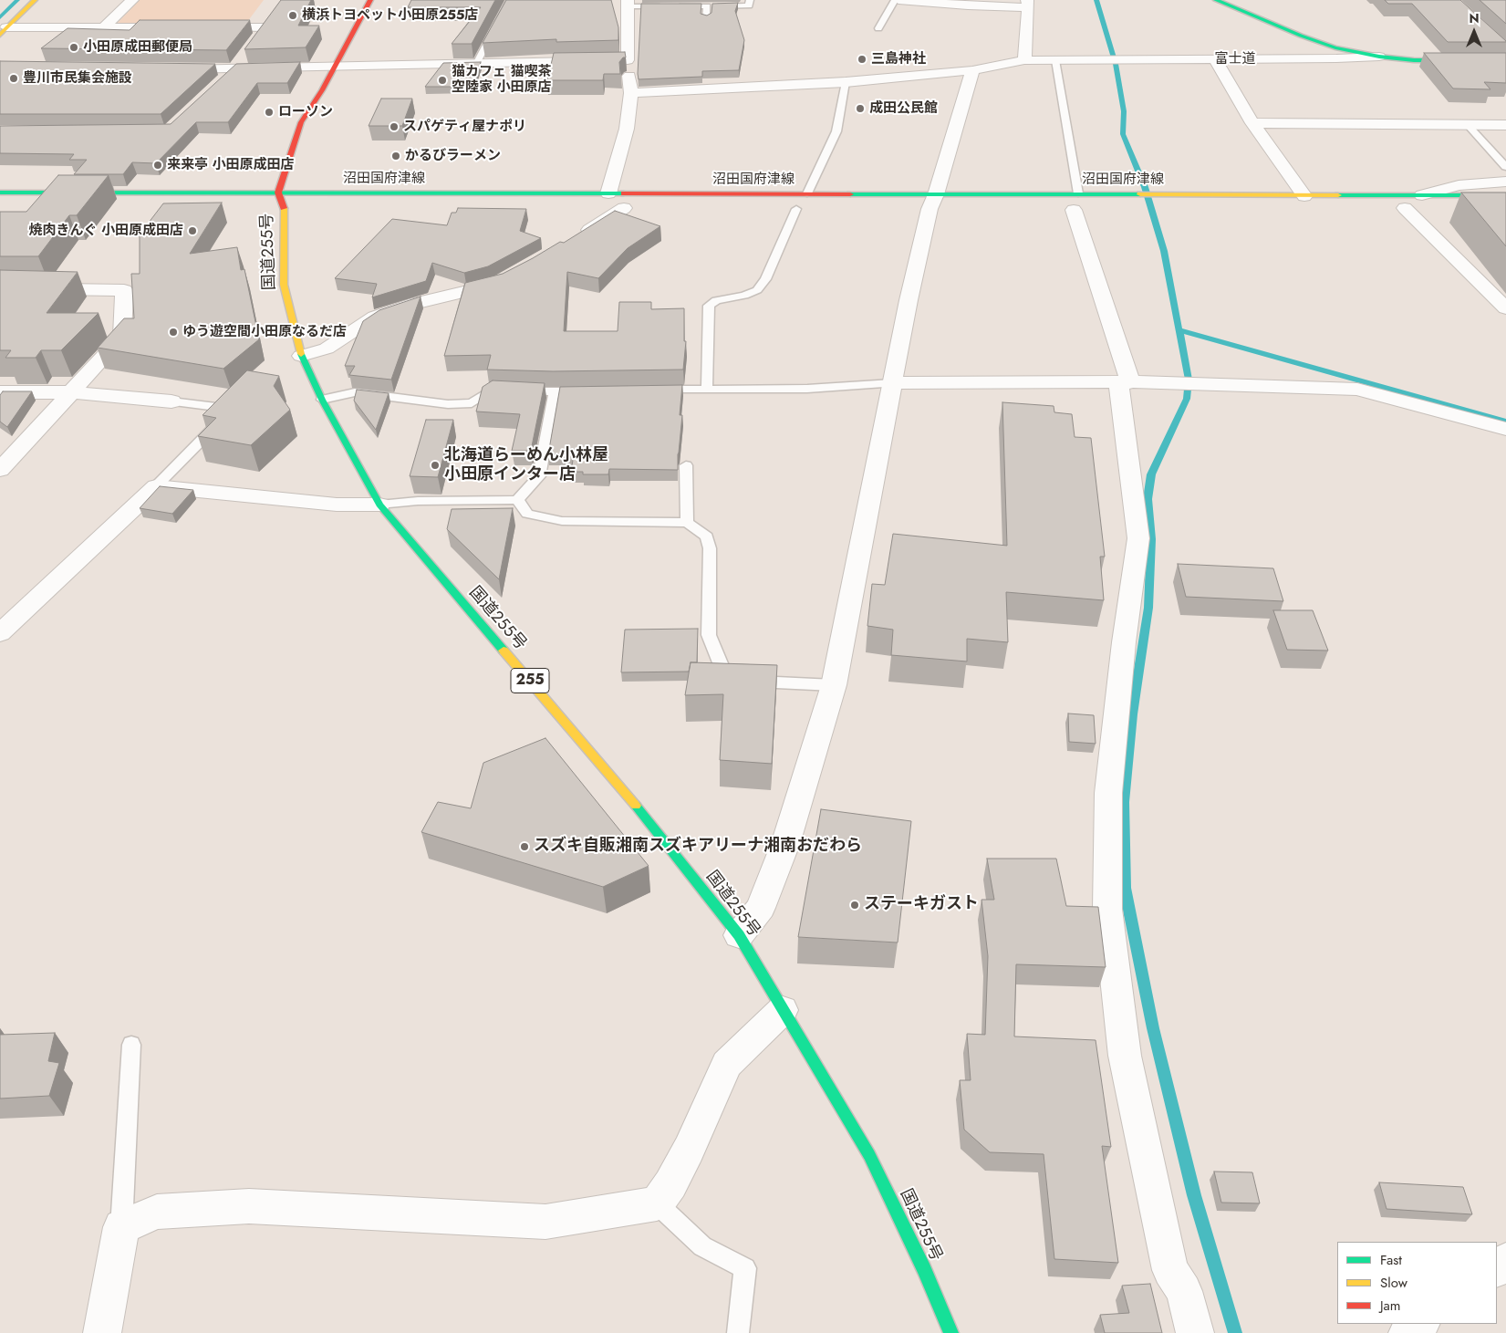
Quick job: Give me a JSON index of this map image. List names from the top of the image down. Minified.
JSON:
{"streets":{"main road":["富士道","沼田国府津線","国道255号","255"]},"crossings":[["沼田国府津線","国道255号"]],"places":["横浜トヨペット小田原２５５店","小田原成田郵便局","三島神社","豊川市民集会施設","猫カフェ 猫喫茶 空陸家 小田原店","成田公民館","ローソン","スパゲティ屋ナポリ","かるびラーメン","来来亭 小田原成田店","焼肉きんぐ 小田原成田店","ゆう遊空間小田原なるだ店","北海道らーめん小林屋 小田原インター店","スズキ自販湘南スズキアリーナ湘南おだわら","ステーキガスト"],"legend":["Fast","Slow","Jam"],"north":"top"}
